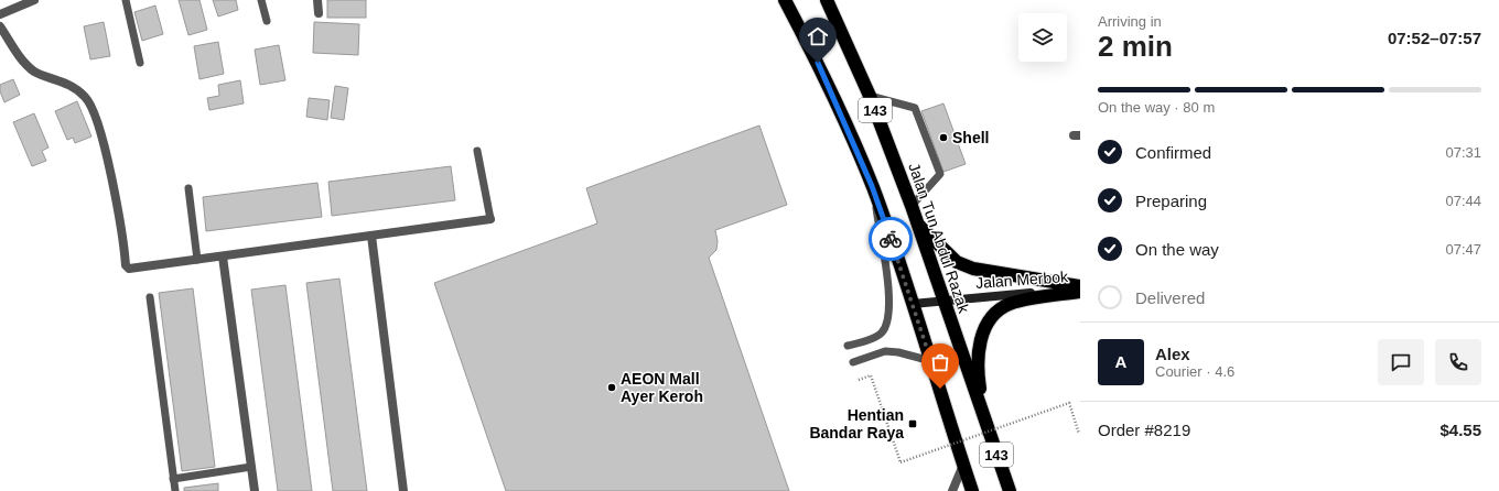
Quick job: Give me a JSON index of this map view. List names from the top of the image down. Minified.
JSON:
{"streets":{"highway":["143","Jalan Tun Abdul Razak"],"street":["Jalan Merbok"]},"crossings":[["143","Jalan Merbok"],["Jalan Tun Abdul Razak","Jalan Merbok"]],"places":{"other":["Shell","AEON Mall Ayer Keroh"],"transit":["Hentian Bandar Raya"]},"page":{"heading":["2 min","Arriving in","07:52–07:57"],"panel":["Alex","Courier · 4.6","Order #8219","$4.55"],"bar":"On the way · 80 m","list":[["Confirmed","07:31"],["Preparing","07:44"],["On the way","07:47"],"Delivered"],"round":"A"}}
